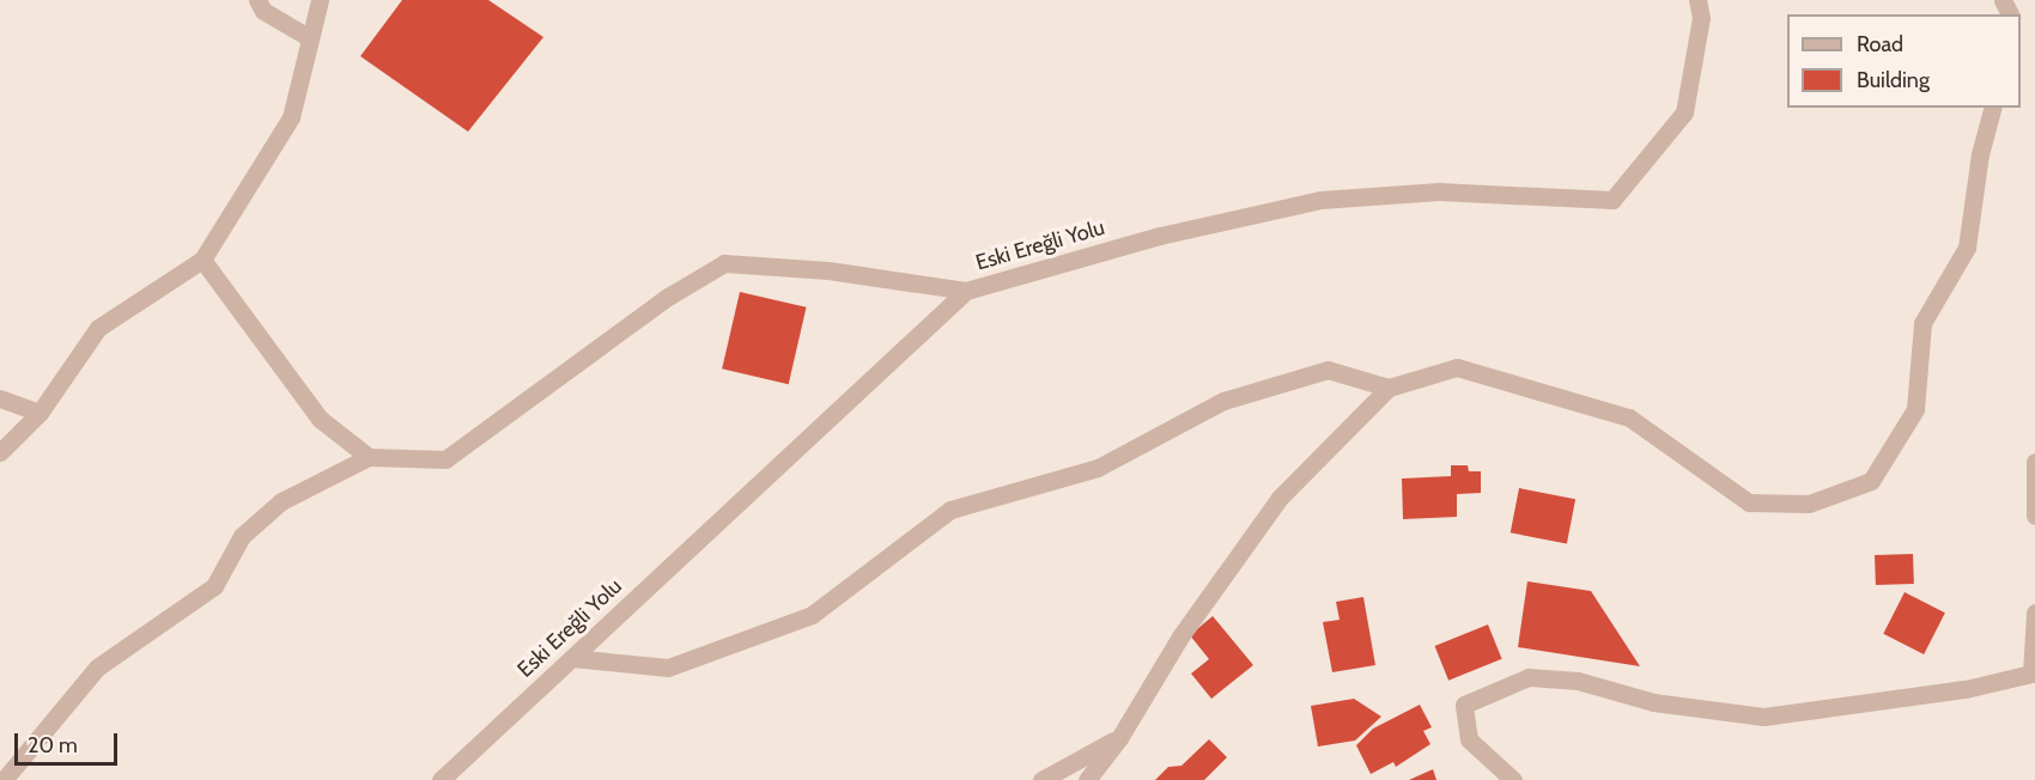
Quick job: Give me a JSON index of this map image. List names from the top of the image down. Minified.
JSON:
{"streets":{"street":["Eski Ereğli Yolu"]},"legend":["Road","Building"],"scale_bar":"20 m"}
